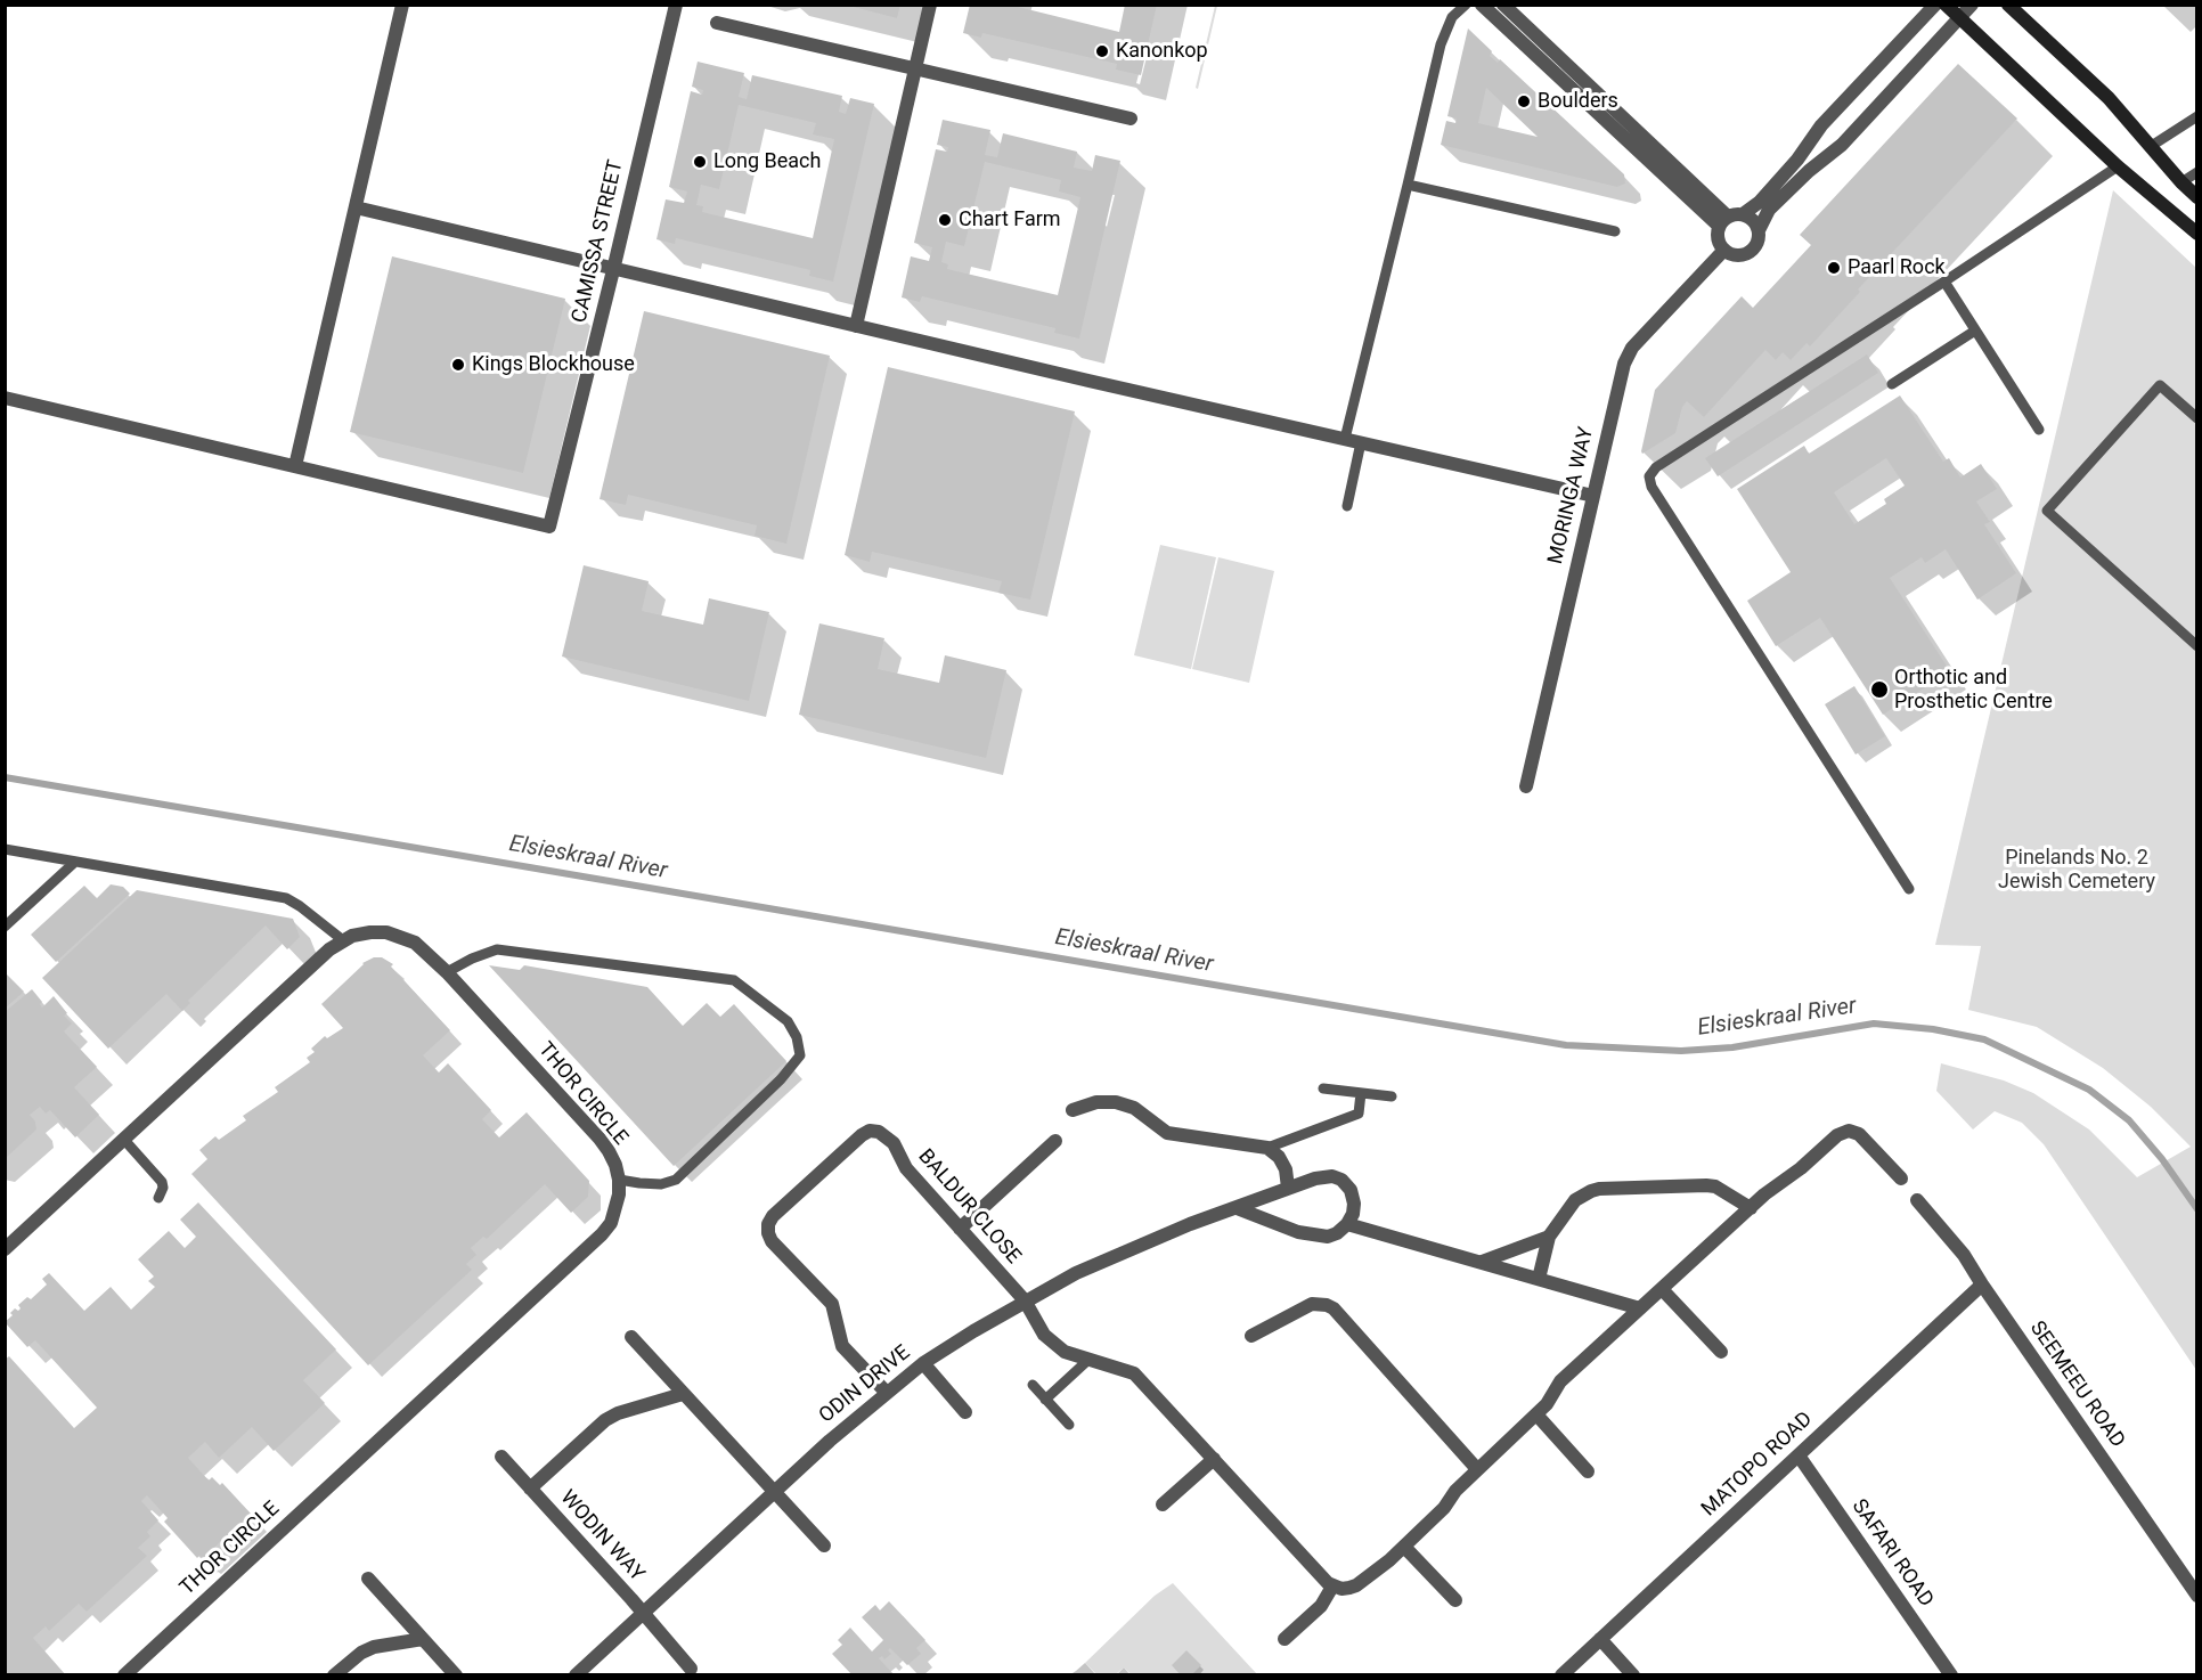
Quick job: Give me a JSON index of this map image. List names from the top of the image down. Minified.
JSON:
{"streets":{"street":["CAMISSA STREET","MORINGA WAY","THOR CIRCLE","BALDUR CLOSE","ODIN DRIVE","SEEMEEU ROAD","MATOPO ROAD","WODIN WAY","SAFARI ROAD"]},"crossings":[["BALDUR CLOSE","ODIN DRIVE"],["ODIN DRIVE","WODIN WAY"],["SEEMEEU ROAD","MATOPO ROAD"],["MATOPO ROAD","SAFARI ROAD"]],"water":["Elsieskraal River"],"parks":["Pinelands No. 2 Jewish Cemetery"],"places":["Kanonkop","Boulders","Long Beach","Chart Farm","Paarl Rock","Kings Blockhouse","Orthotic and Prosthetic Centre"]}
